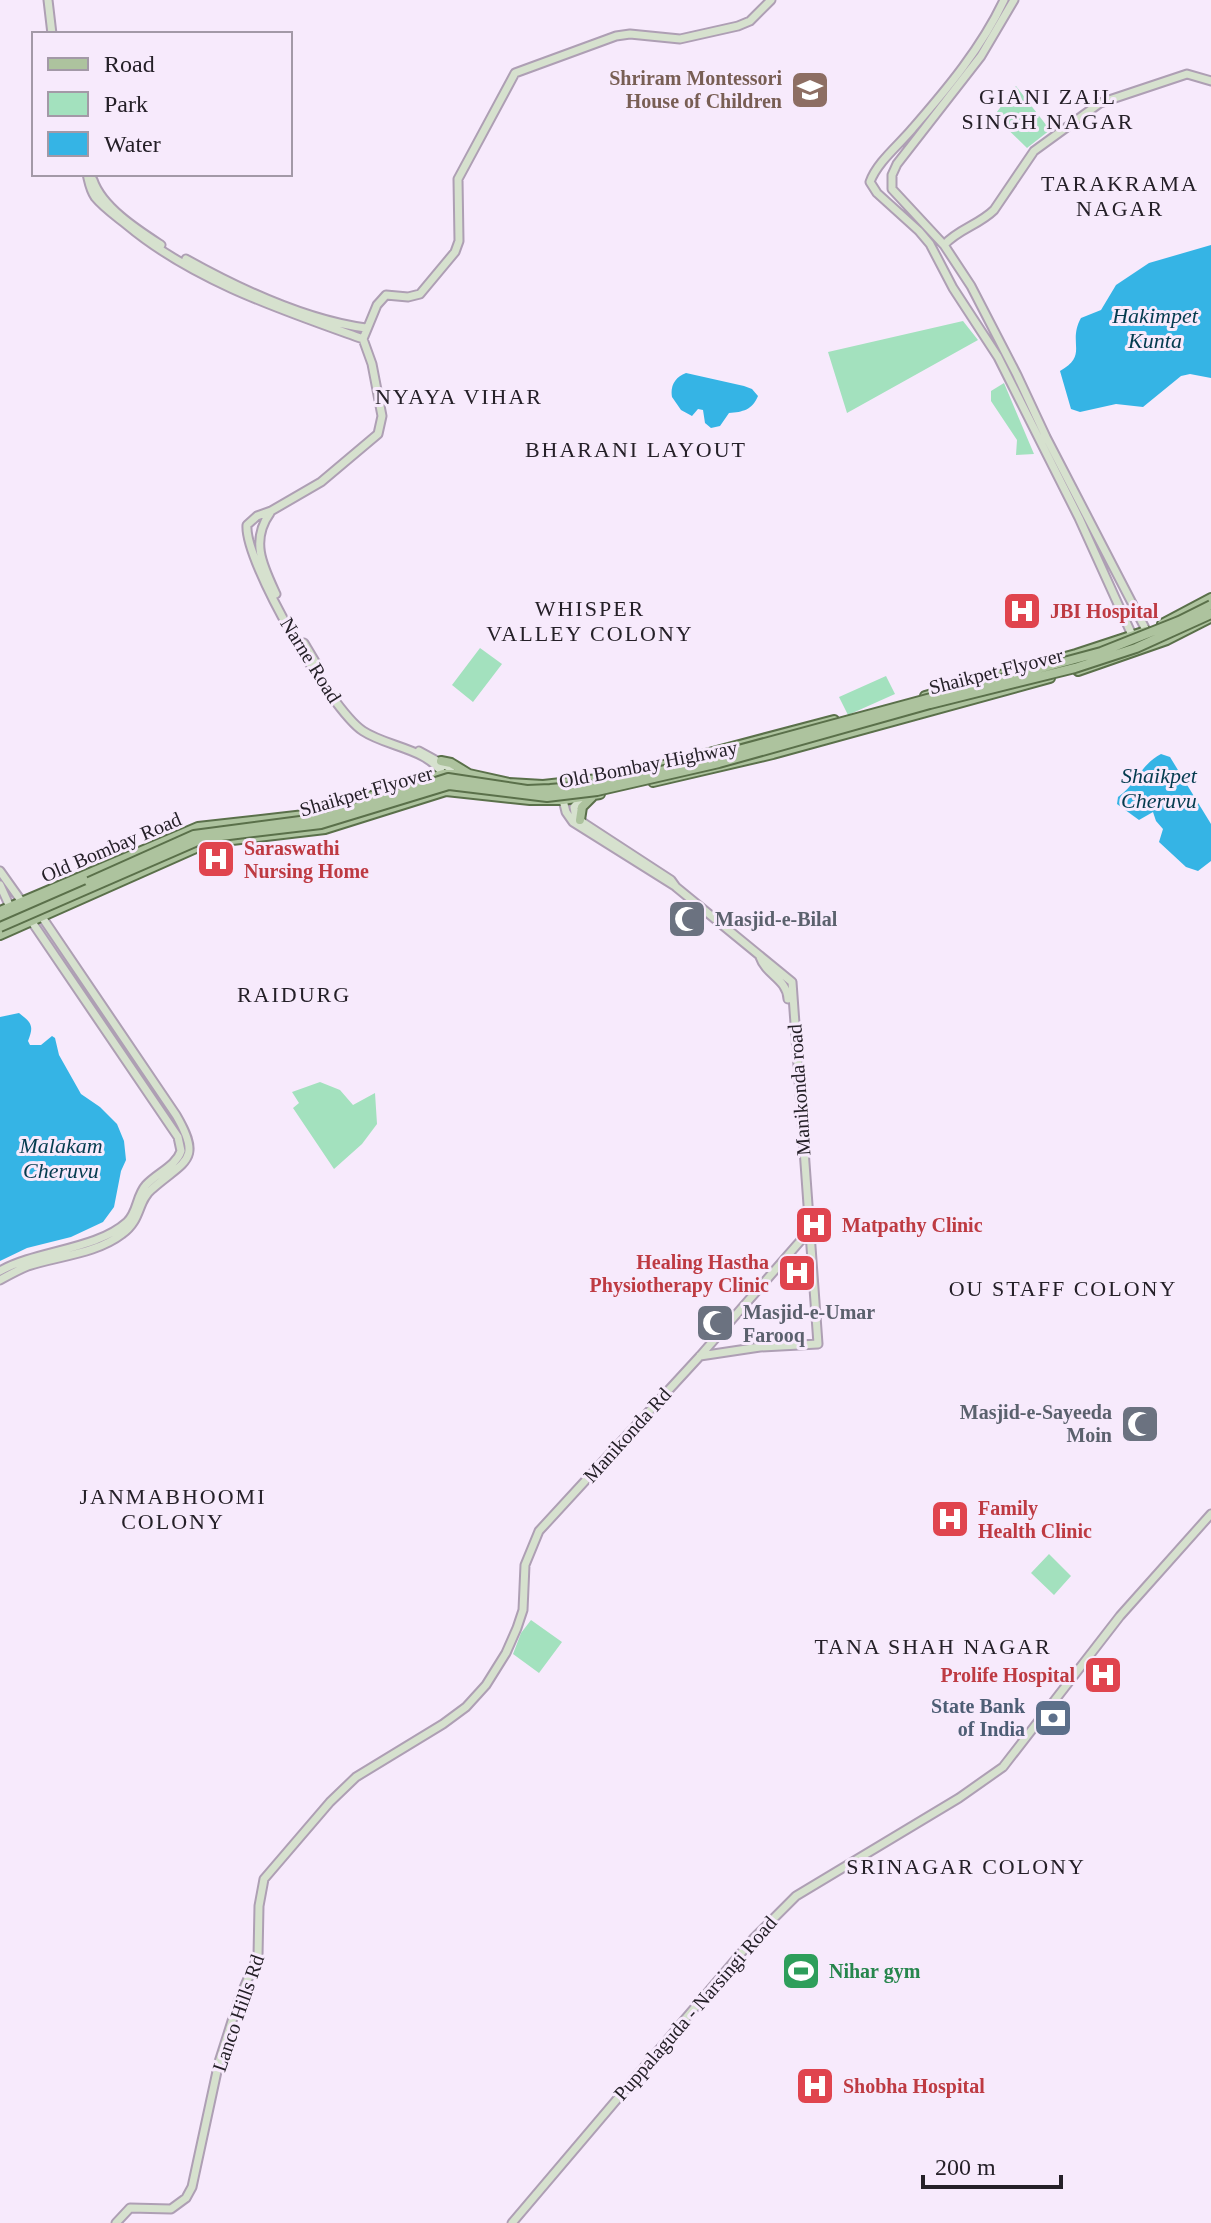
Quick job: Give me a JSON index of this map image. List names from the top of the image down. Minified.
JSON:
{"streets":{"main road":["Shaikpet Flyover","Old Bombay Highway","Old Bombay Road"],"street":["Narne Road","Manikonda road","Manikonda Rd","Puppalaguda - Narsingi Road","Lanco Hills Rd"]},"crossings":[["Narne Road","Old Bombay Road"],["Shaikpet Flyover","Old Bombay Highway"],["Old Bombay Highway","Old Bombay Road"],["Old Bombay Highway","Manikonda road"],["Manikonda road","Manikonda Rd"],["Manikonda Rd","Lanco Hills Rd"]],"districts":["GIANI ZAIL SINGH NAGAR","TARAKRAMA NAGAR","NYAYA VIHAR","BHARANI LAYOUT","WHISPER VALLEY COLONY","RAIDURG","OU STAFF COLONY","JANMABHOOMI COLONY","TANA SHAH NAGAR","SRINAGAR COLONY"],"water":["Hakimpet Kunta","Shaikpet Cheruvu","Malakam Cheruvu"],"places":{"school or university":["Shriram Montessori House of Children"],"hospital":["JBI Hospital","Saraswathi Nursing Home","Matpathy Clinic","Healing Hastha Physiotherapy Clinic","Family Health Clinic","Prolife Hospital","Shobha Hospital"],"mosque":["Masjid-e-Bilal","Masjid-e-Umar Farooq","Masjid-e-Sayeeda Moin"],"bank":["State Bank of India"],"sports":["Nihar gym"]},"legend":["Road","Park","Water"],"scale_bar":"200 m"}
